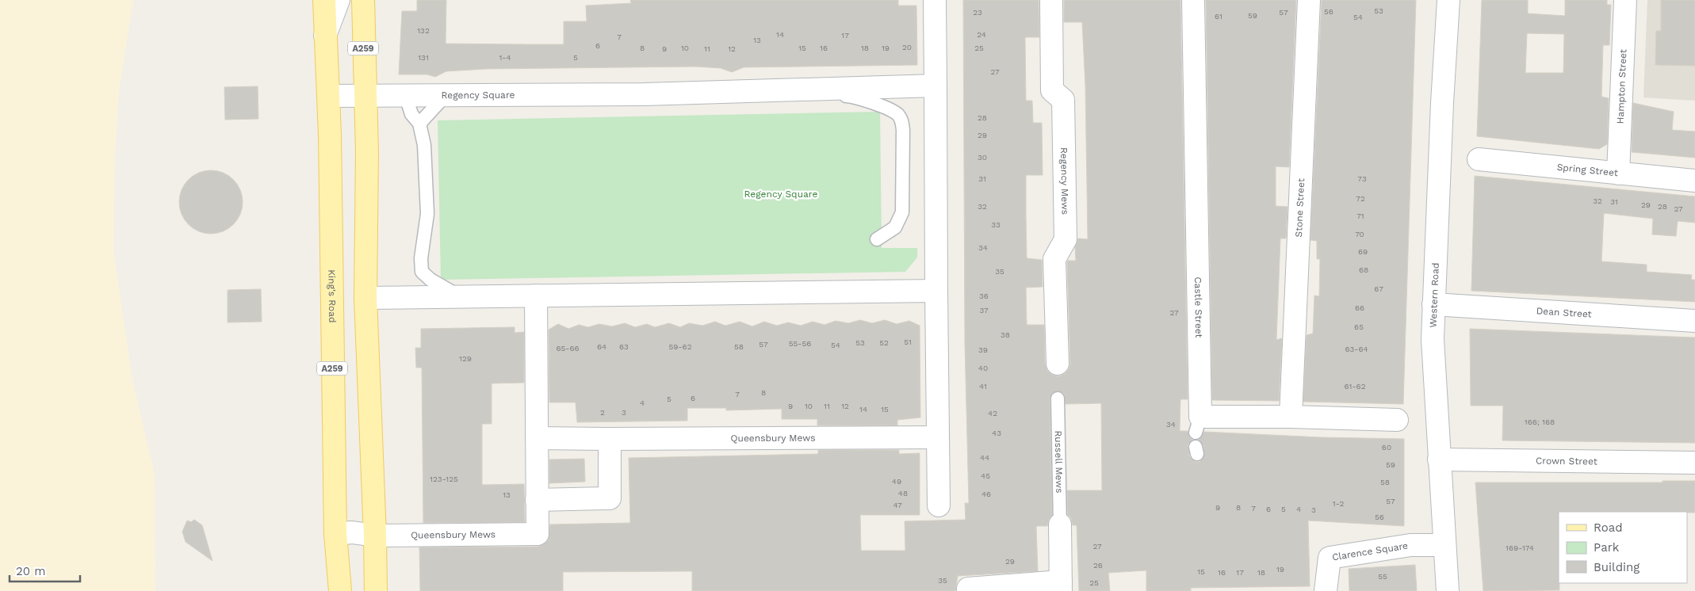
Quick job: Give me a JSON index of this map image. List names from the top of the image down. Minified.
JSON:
{"streets":{"main road":["A259","King's Road"],"street":["Hampton Street","Regency Square","Spring Street","Regency Mews","Stone Street","Western Road","Castle Street","Dean Street","Queensbury Mews","Crown Street","Clarence Square"],"lane":["Russell Mews"]},"crossings":[["A259","Regency Square"],["A259","Queensbury Mews"],["Hampton Street","Spring Street"],["Regency Square","King's Road"],["Stone Street","Castle Street"],["King's Road","Queensbury Mews"],["Western Road","Dean Street"],["Western Road","Crown Street"],["Western Road","Clarence Square"]],"parks":["Regency Square"],"house_numbers":["53","56","23","57","59","61","54","132","14","24","17","7","13","6","20","8","10","15","16","18","19","25","9","11","12","131","1-4","5","27","28","29","30","31","73","72","32","31","29","32","28","27","71","33","70","34","69","68","35","67","36","66","37","27","65","38","51","53","52","55-56","57","54","64","63","59-62","58","65-66","63-64","39","129","40","41","61-62","8","7","6","5","4","9","10","11","12","14","15","2","3","42","166; 168","34","43","60","44","59","45","123-125","49","58","48","46","13","57","1-2","47","9","8","7","6","5","4","3","56","27","169-174","29","26","19","15","16","17","18","55","35","25"],"legend":["Road","Park","Building"],"scale_bar":"20 m"}
